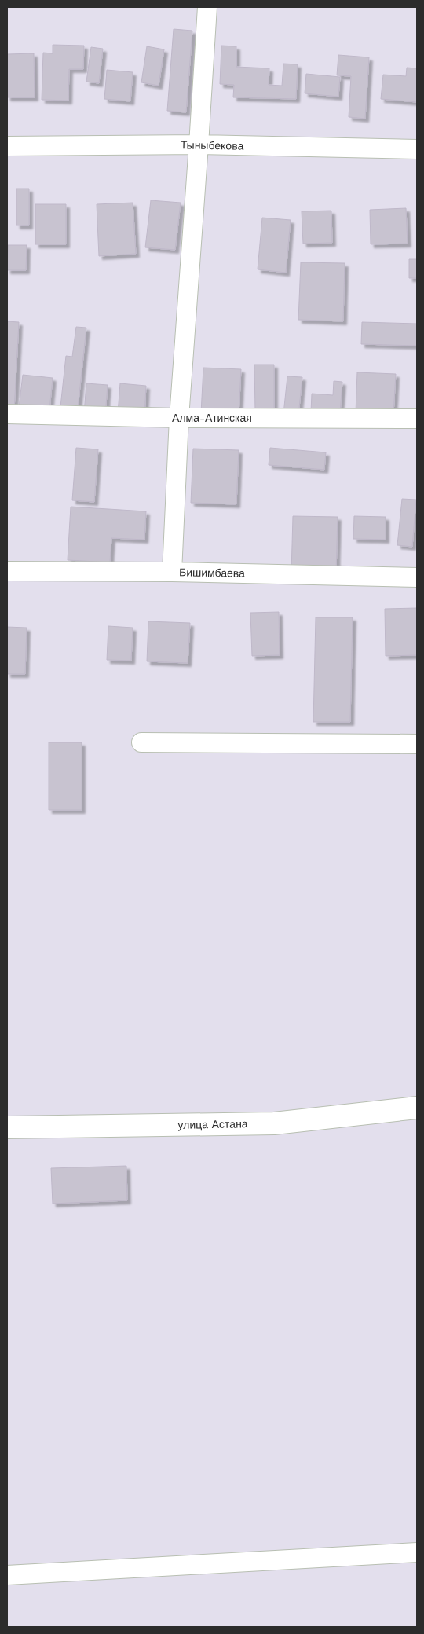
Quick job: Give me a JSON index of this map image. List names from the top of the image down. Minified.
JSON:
{"streets":{"main road":["улица Астана"],"street":["Тыныбекова","Алма-Атинская","Бишимбаева"]}}
